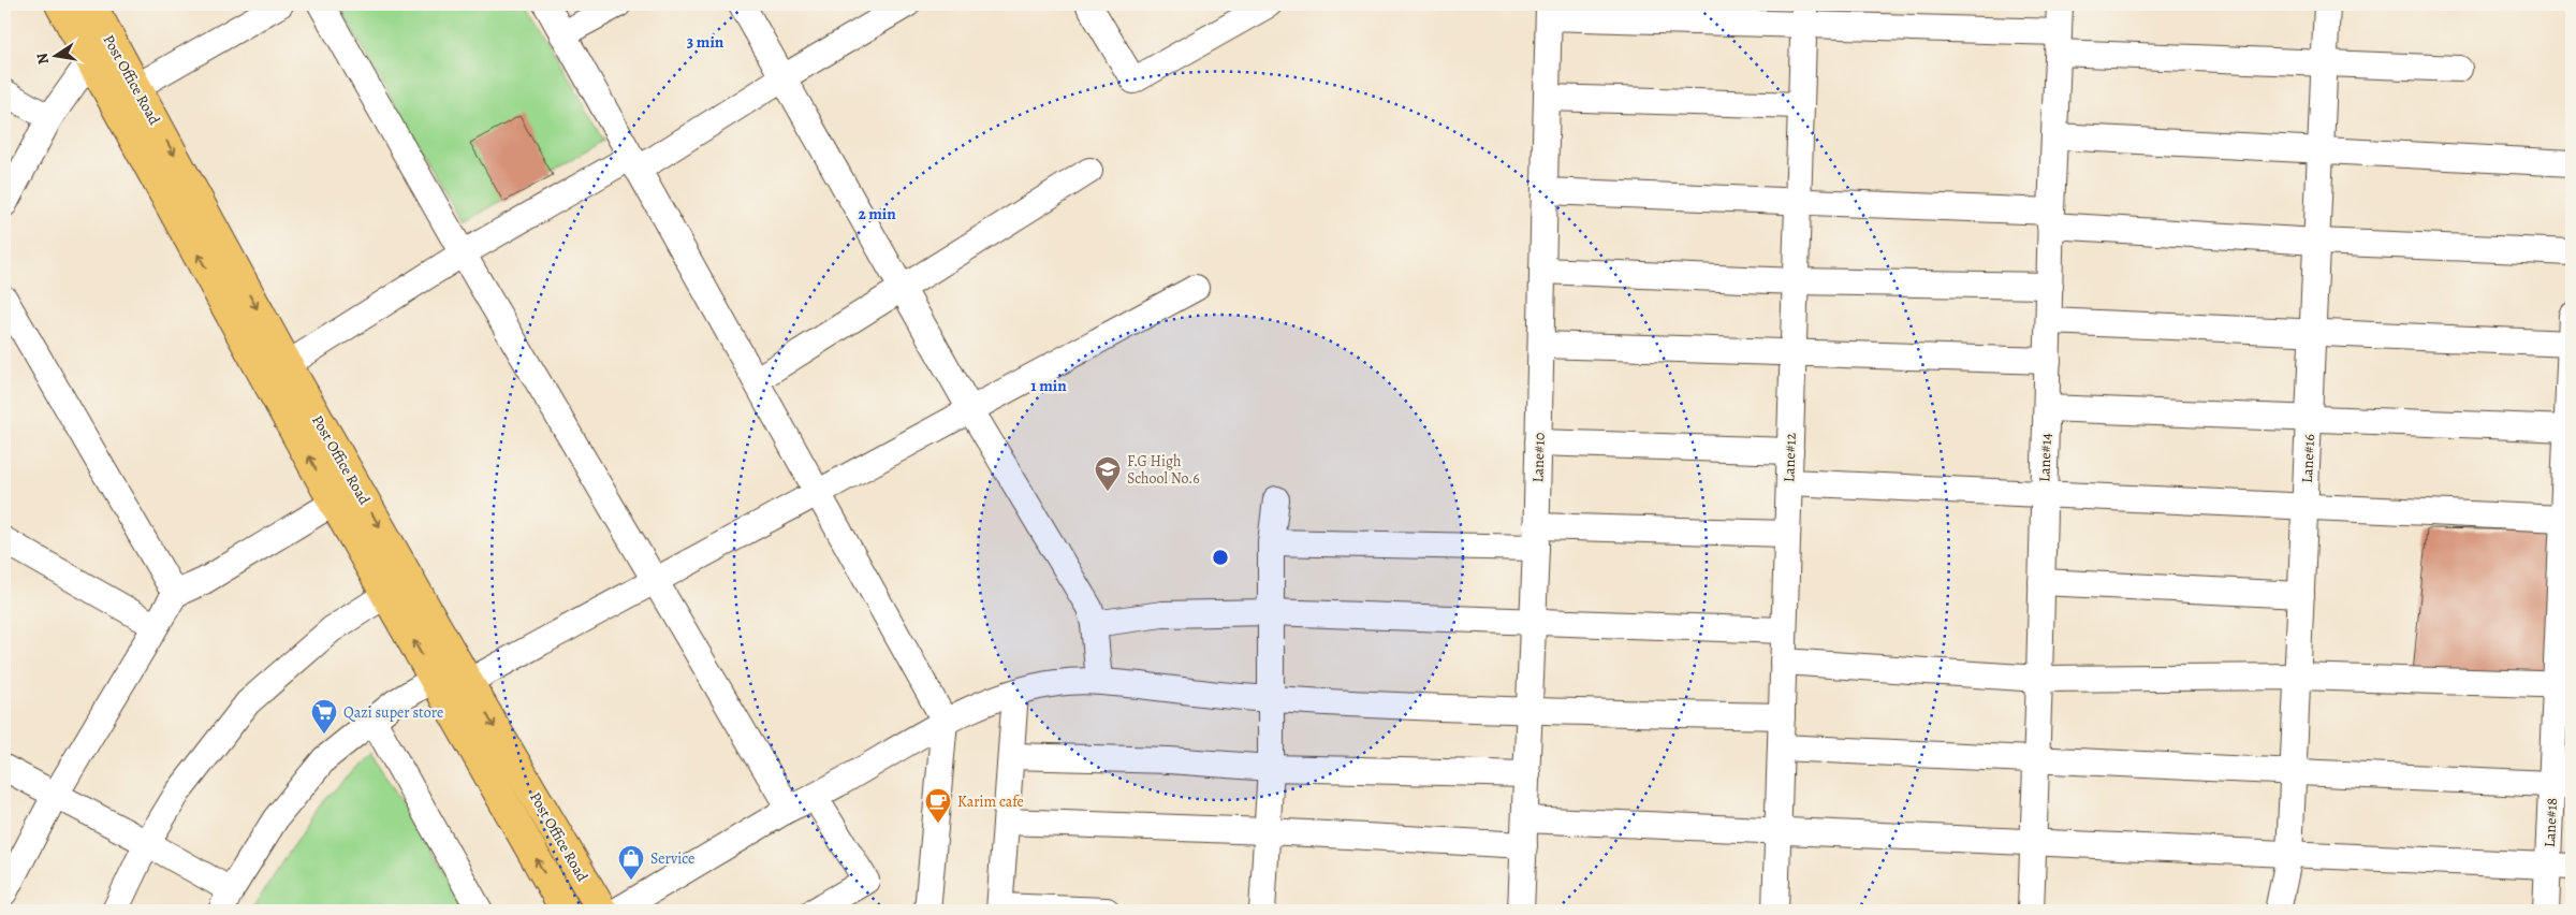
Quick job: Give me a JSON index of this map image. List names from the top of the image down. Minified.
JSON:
{"streets":{"main road":["Post Office Road"],"street":["Lane#10","Lane#12","Lane#14","Lane#16","Lane#18"]},"places":{"school or university":["F.G High School No.6"],"supermarket":["Qazi super store"],"cafe":["Karim cafe"],"shop":["Service"]},"north":"left","rings":["3 min","2 min","1 min"]}
